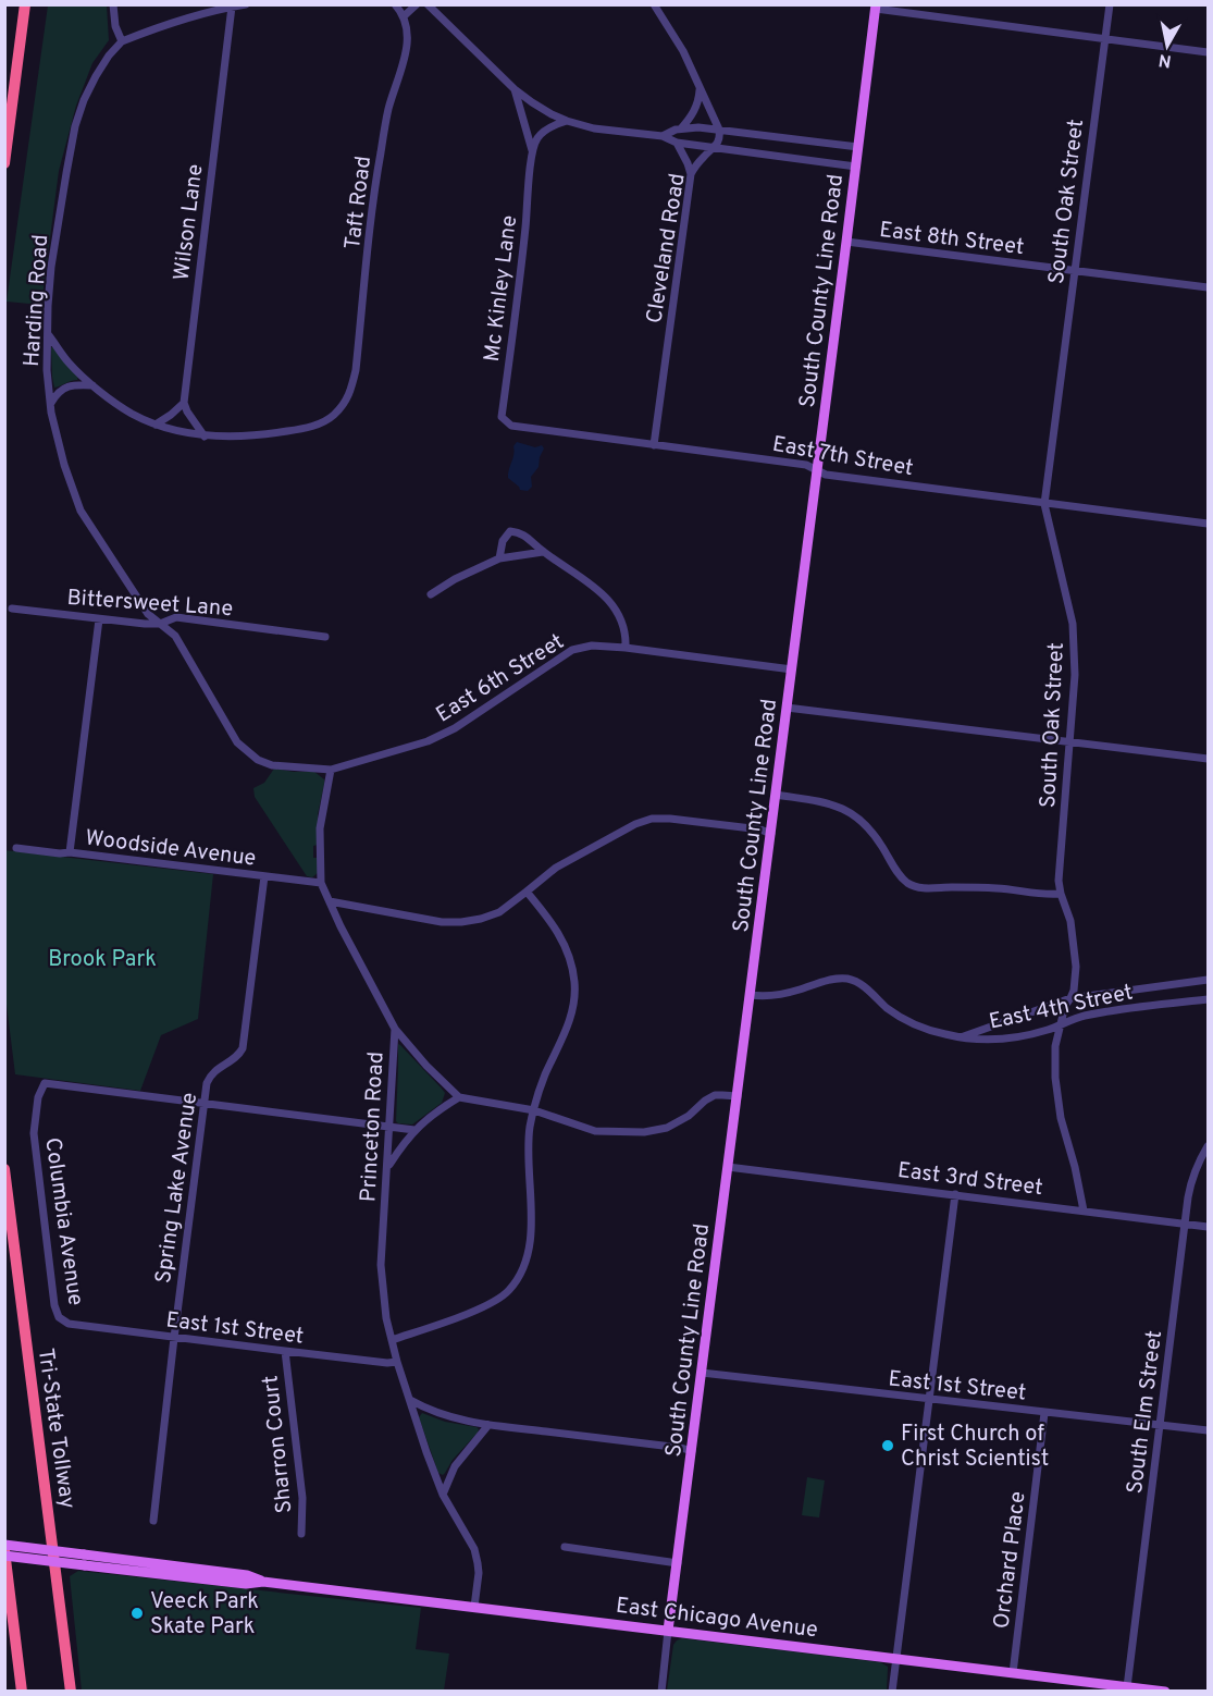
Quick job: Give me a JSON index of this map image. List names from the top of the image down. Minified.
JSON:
{"streets":{"highway":["Tri-State Tollway"],"main road":["South County Line Road","East Chicago Avenue"],"street":["South Oak Street","Taft Road","Wilson Lane","East 8th Street","Cleveland Road","Mc Kinley Lane","Harding Road","East 7th Street","Bittersweet Lane","East 6th Street","Woodside Avenue","East 4th Street","Princeton Road","East 3rd Street","Spring Lake Avenue","Columbia Avenue","East 1st Street","South Elm Street","Sharron Court","Orchard Place"]},"crossings":[["South Oak Street","East 8th Street"],["South Oak Street","East 7th Street"],["South Oak Street","East 4th Street"],["South Oak Street","East 3rd Street"],["East 8th Street","South County Line Road"],["Cleveland Road","East 7th Street"],["Mc Kinley Lane","East 7th Street"],["South County Line Road","East 7th Street"],["South County Line Road","East 6th Street"],["South County Line Road","East 4th Street"],["South County Line Road","East 3rd Street"],["South County Line Road","East 1st Street"],["South County Line Road","East Chicago Avenue"],["Harding Road","Bittersweet Lane"],["Harding Road","East 6th Street"],["Bittersweet Lane","East 6th Street"],["East 6th Street","Princeton Road"],["Woodside Avenue","Princeton Road"],["Woodside Avenue","Spring Lake Avenue"],["Princeton Road","East 1st Street"],["Princeton Road","East Chicago Avenue"],["East 3rd Street","South Elm Street"],["Spring Lake Avenue","Columbia Avenue"],["Spring Lake Avenue","East 1st Street"],["Columbia Avenue","East 1st Street"],["East 1st Street","South Elm Street"],["East 1st Street","Sharron Court"],["East 1st Street","Orchard Place"],["South Elm Street","East Chicago Avenue"],["Orchard Place","East Chicago Avenue"]],"parks":["Brook Park"],"places":["First Church of Christ Scientist","Veeck Park Skate Park"],"north":"bottom"}
